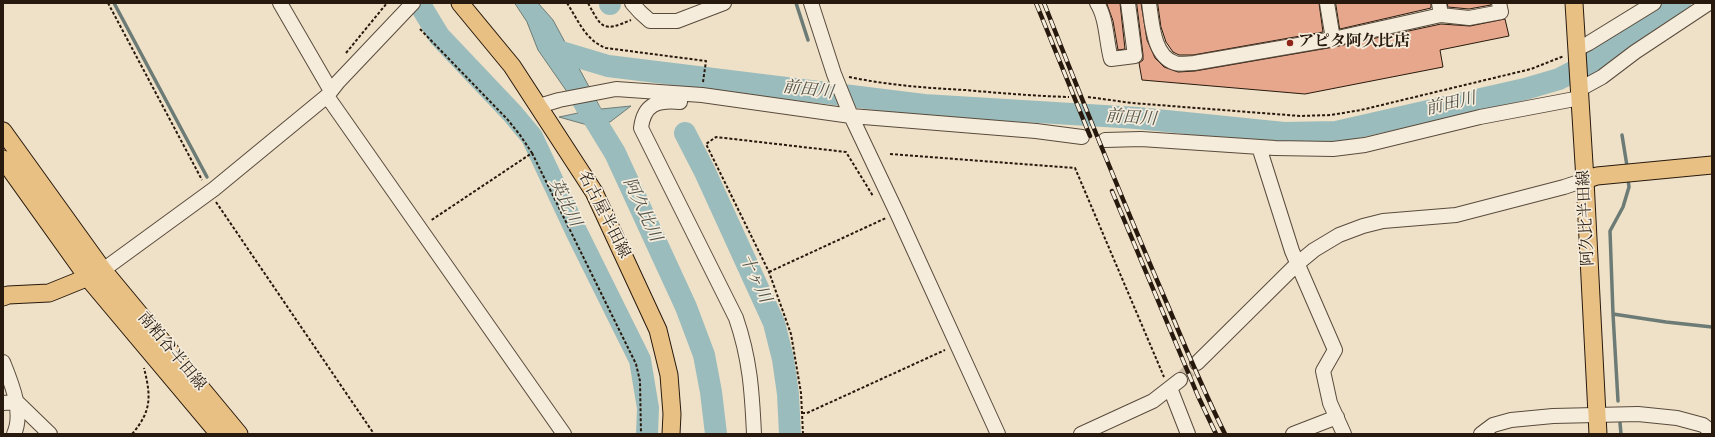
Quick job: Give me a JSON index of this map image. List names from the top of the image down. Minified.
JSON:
{"streets":{"main road":["名古屋半田線","阿久比半田線","南粕谷半田線"]},"water":["前田川","英比川","阿久比川","十ヶ川"],"places":["アピタ阿久比店"]}
